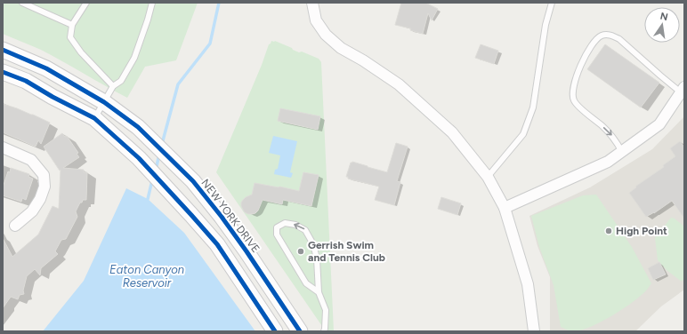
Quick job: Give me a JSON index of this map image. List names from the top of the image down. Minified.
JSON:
{"streets":{"main road":["NEW YORK DRIVE"]},"water":["Eaton Canyon Reservoir"],"places":["High Point","Gerrish Swim and Tennis Club"],"north":"top"}
